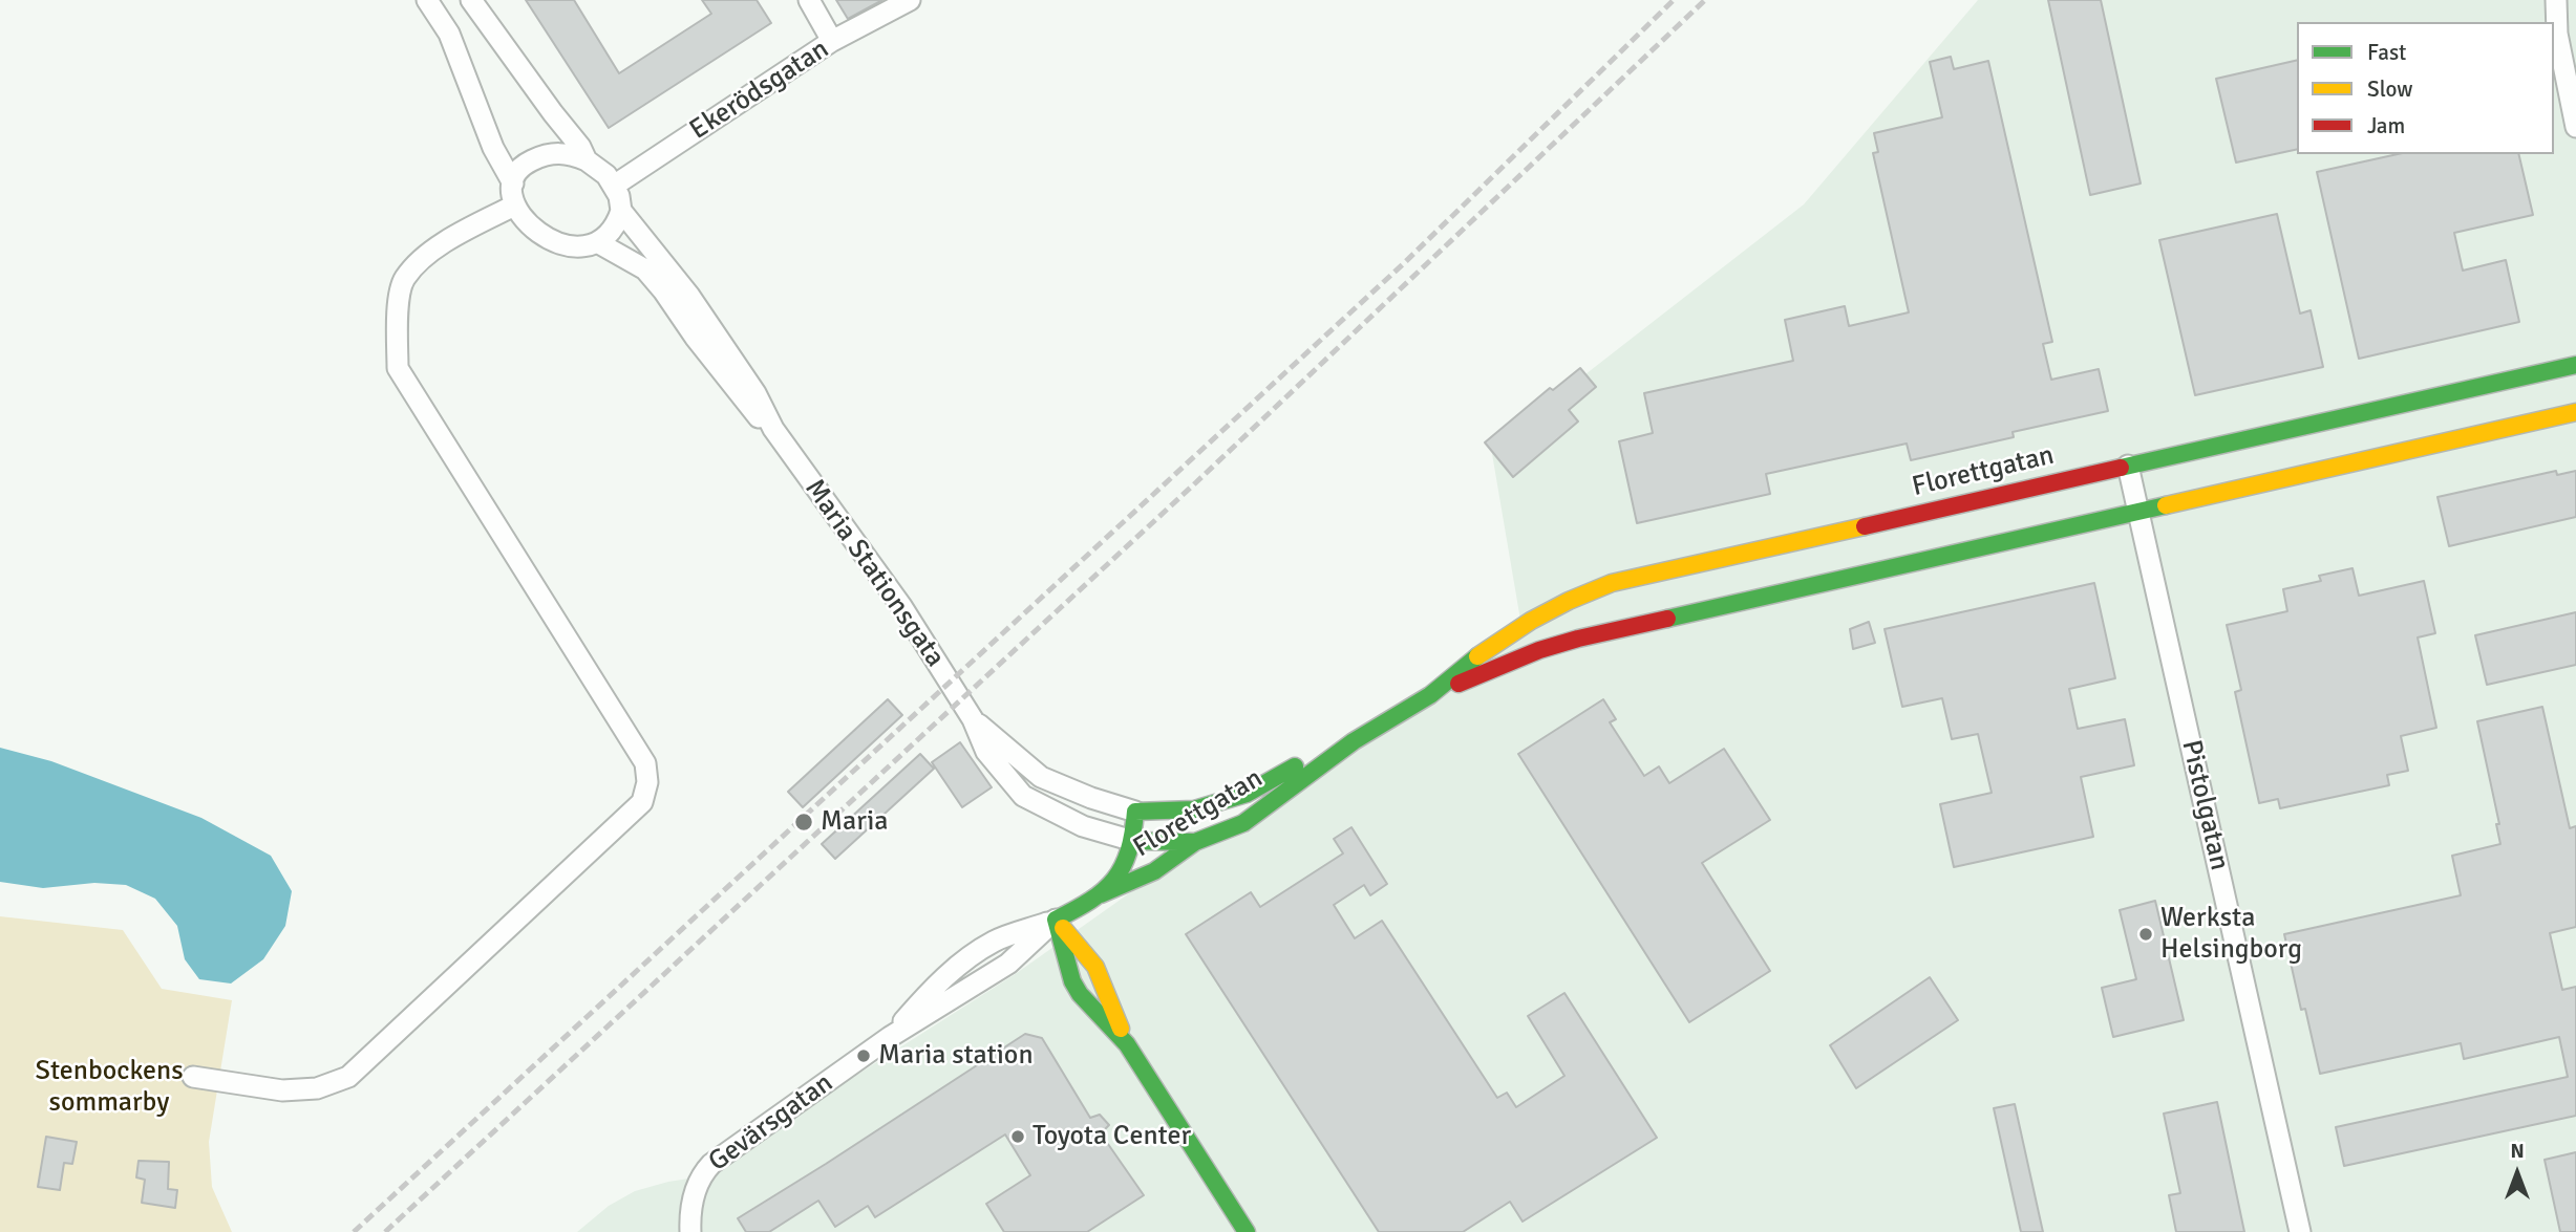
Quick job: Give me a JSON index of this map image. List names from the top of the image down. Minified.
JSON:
{"streets":{"street":["Ekerödsgatan","Florettgatan","Maria Stationsgata","Pistolgatan","Gevärsgatan"]},"crossings":[["Ekerödsgatan","Maria Stationsgata"],["Florettgatan","Maria Stationsgata"],["Florettgatan","Pistolgatan"],["Florettgatan","Gevärsgatan"],["Maria Stationsgata","Gevärsgatan"]],"parks":["Stenbockens sommarby"],"places":["Maria","Werksta Helsingborg","Maria station","Toyota Center"],"legend":["Fast","Slow","Jam"],"north":"top"}
